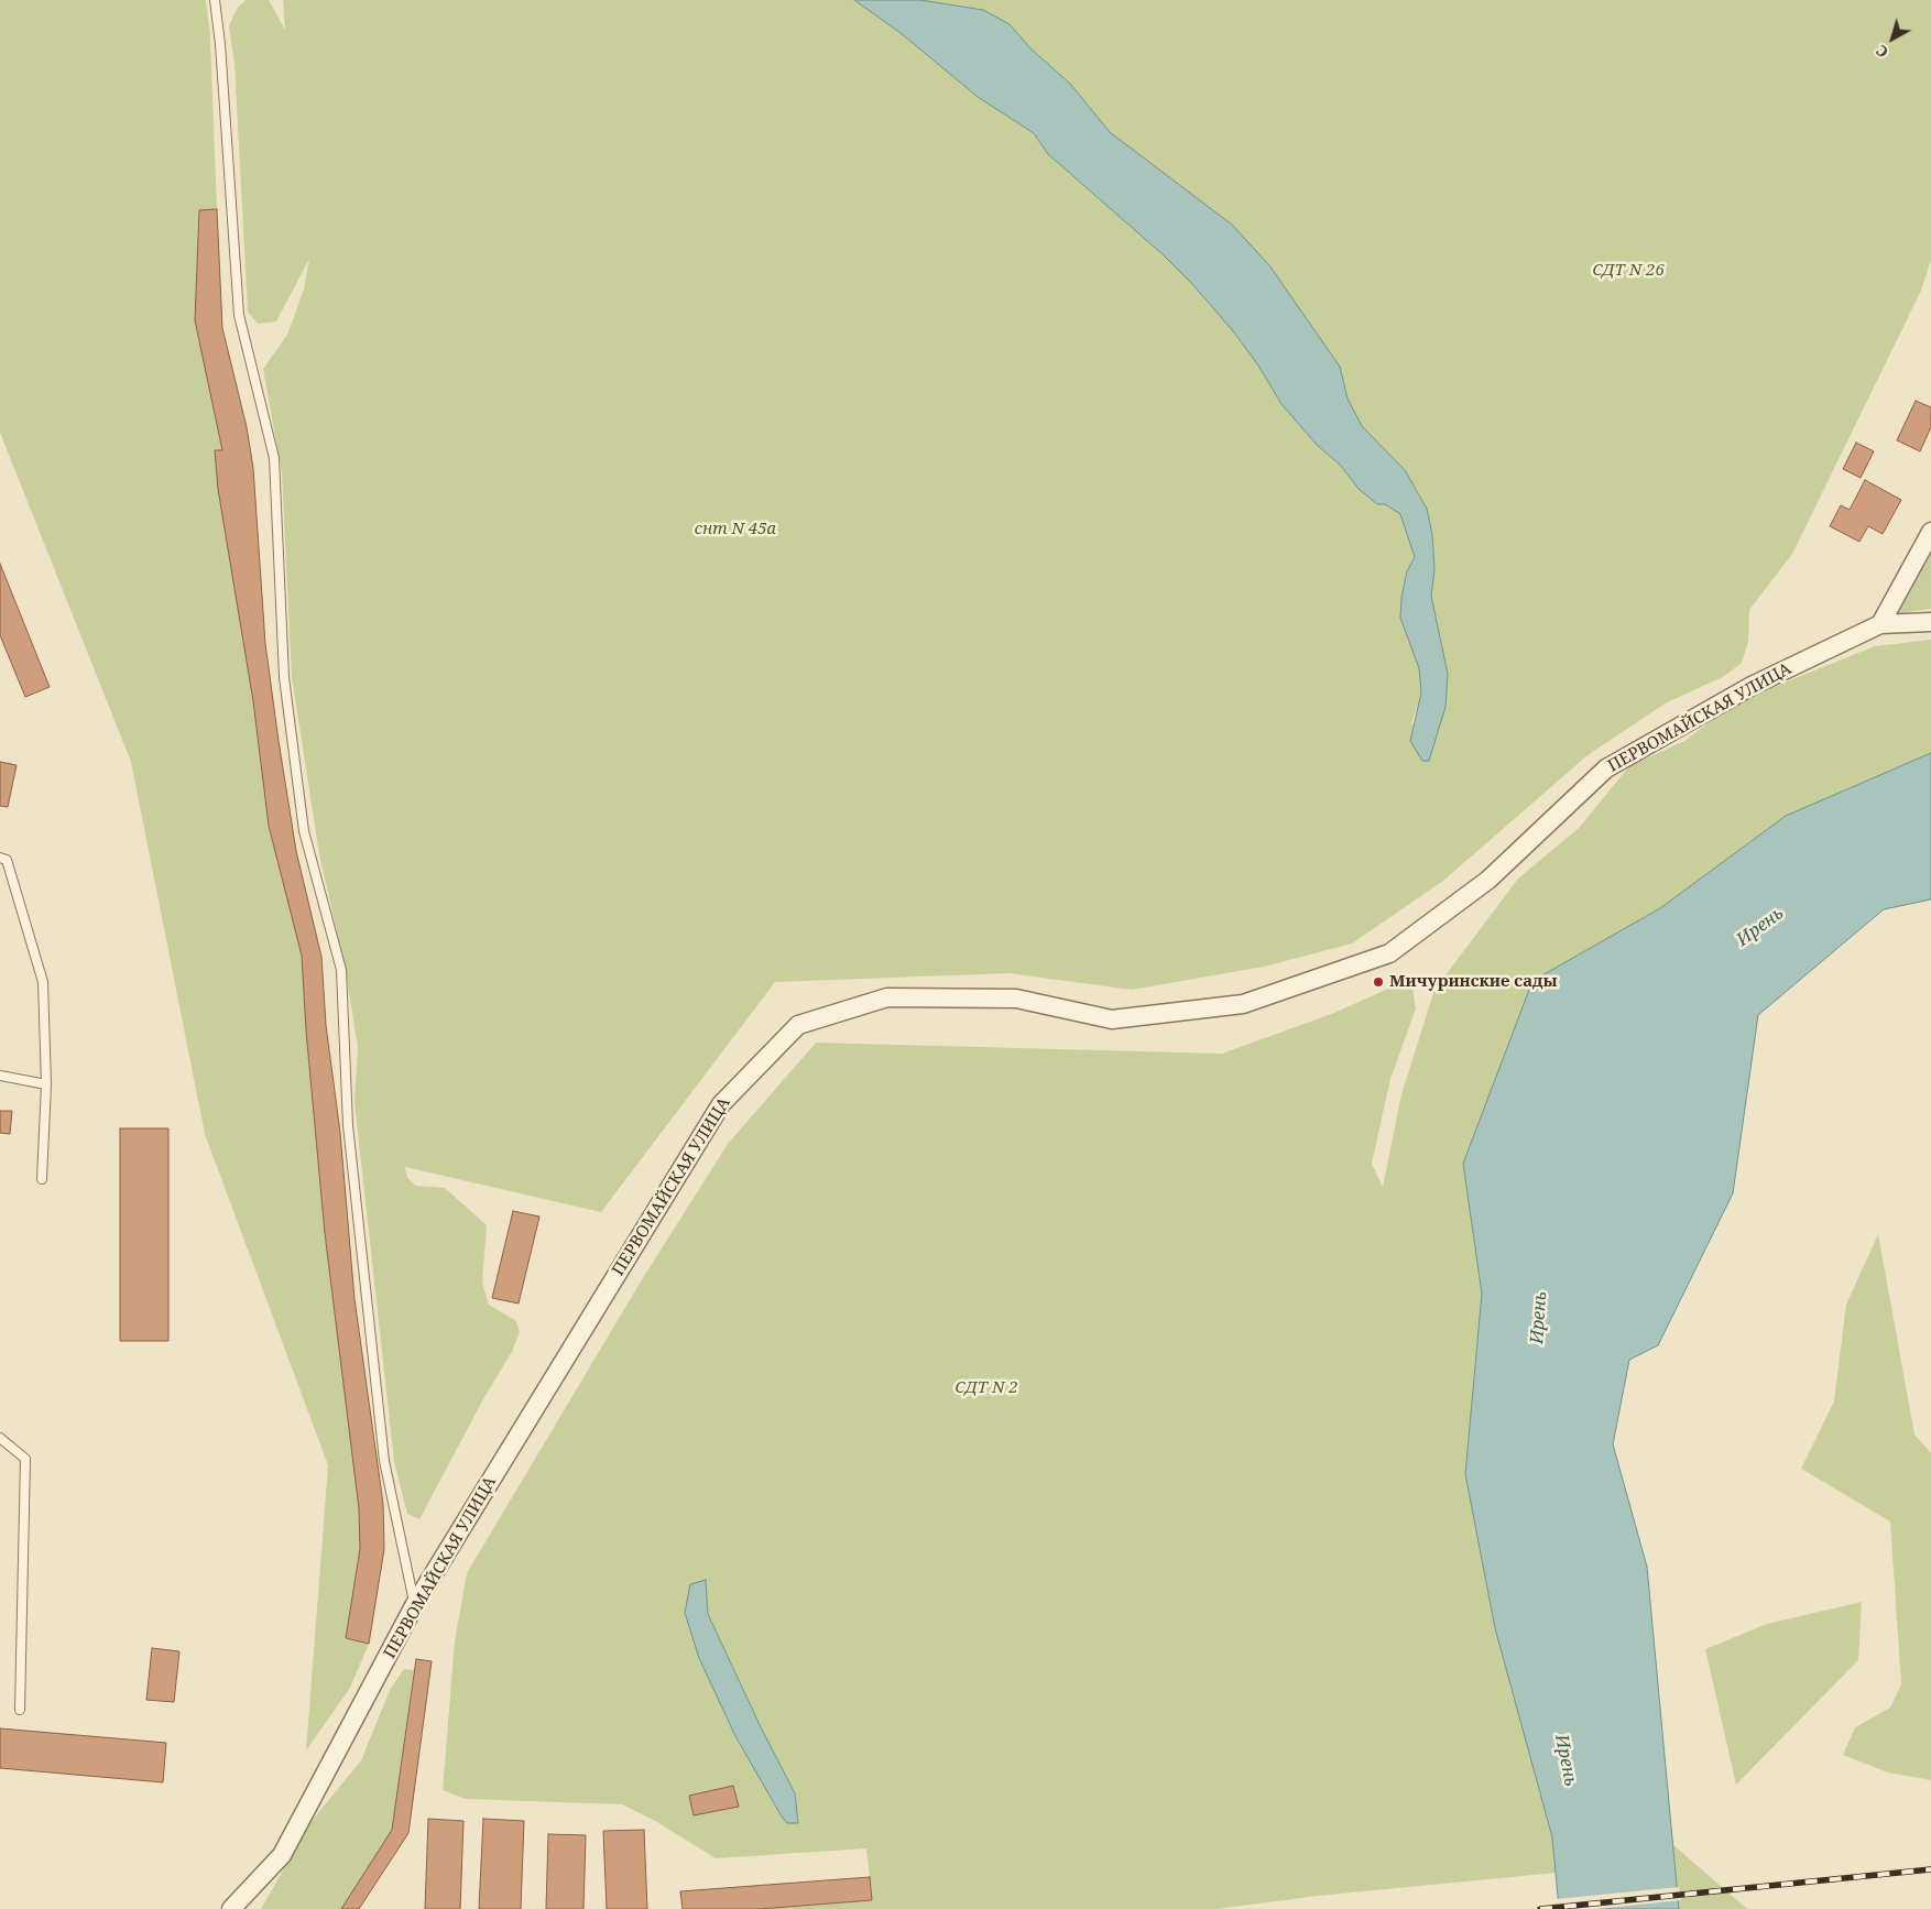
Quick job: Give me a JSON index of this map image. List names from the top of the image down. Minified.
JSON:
{"streets":{"street":["ПЕРВОМАЙСКАЯ УЛИЦА"]},"water":["Ирень"],"parks":["СДТ N 26","снт N 45а","СДТ N 2"],"places":["Мичуринские сады"],"north":"bottom left"}
